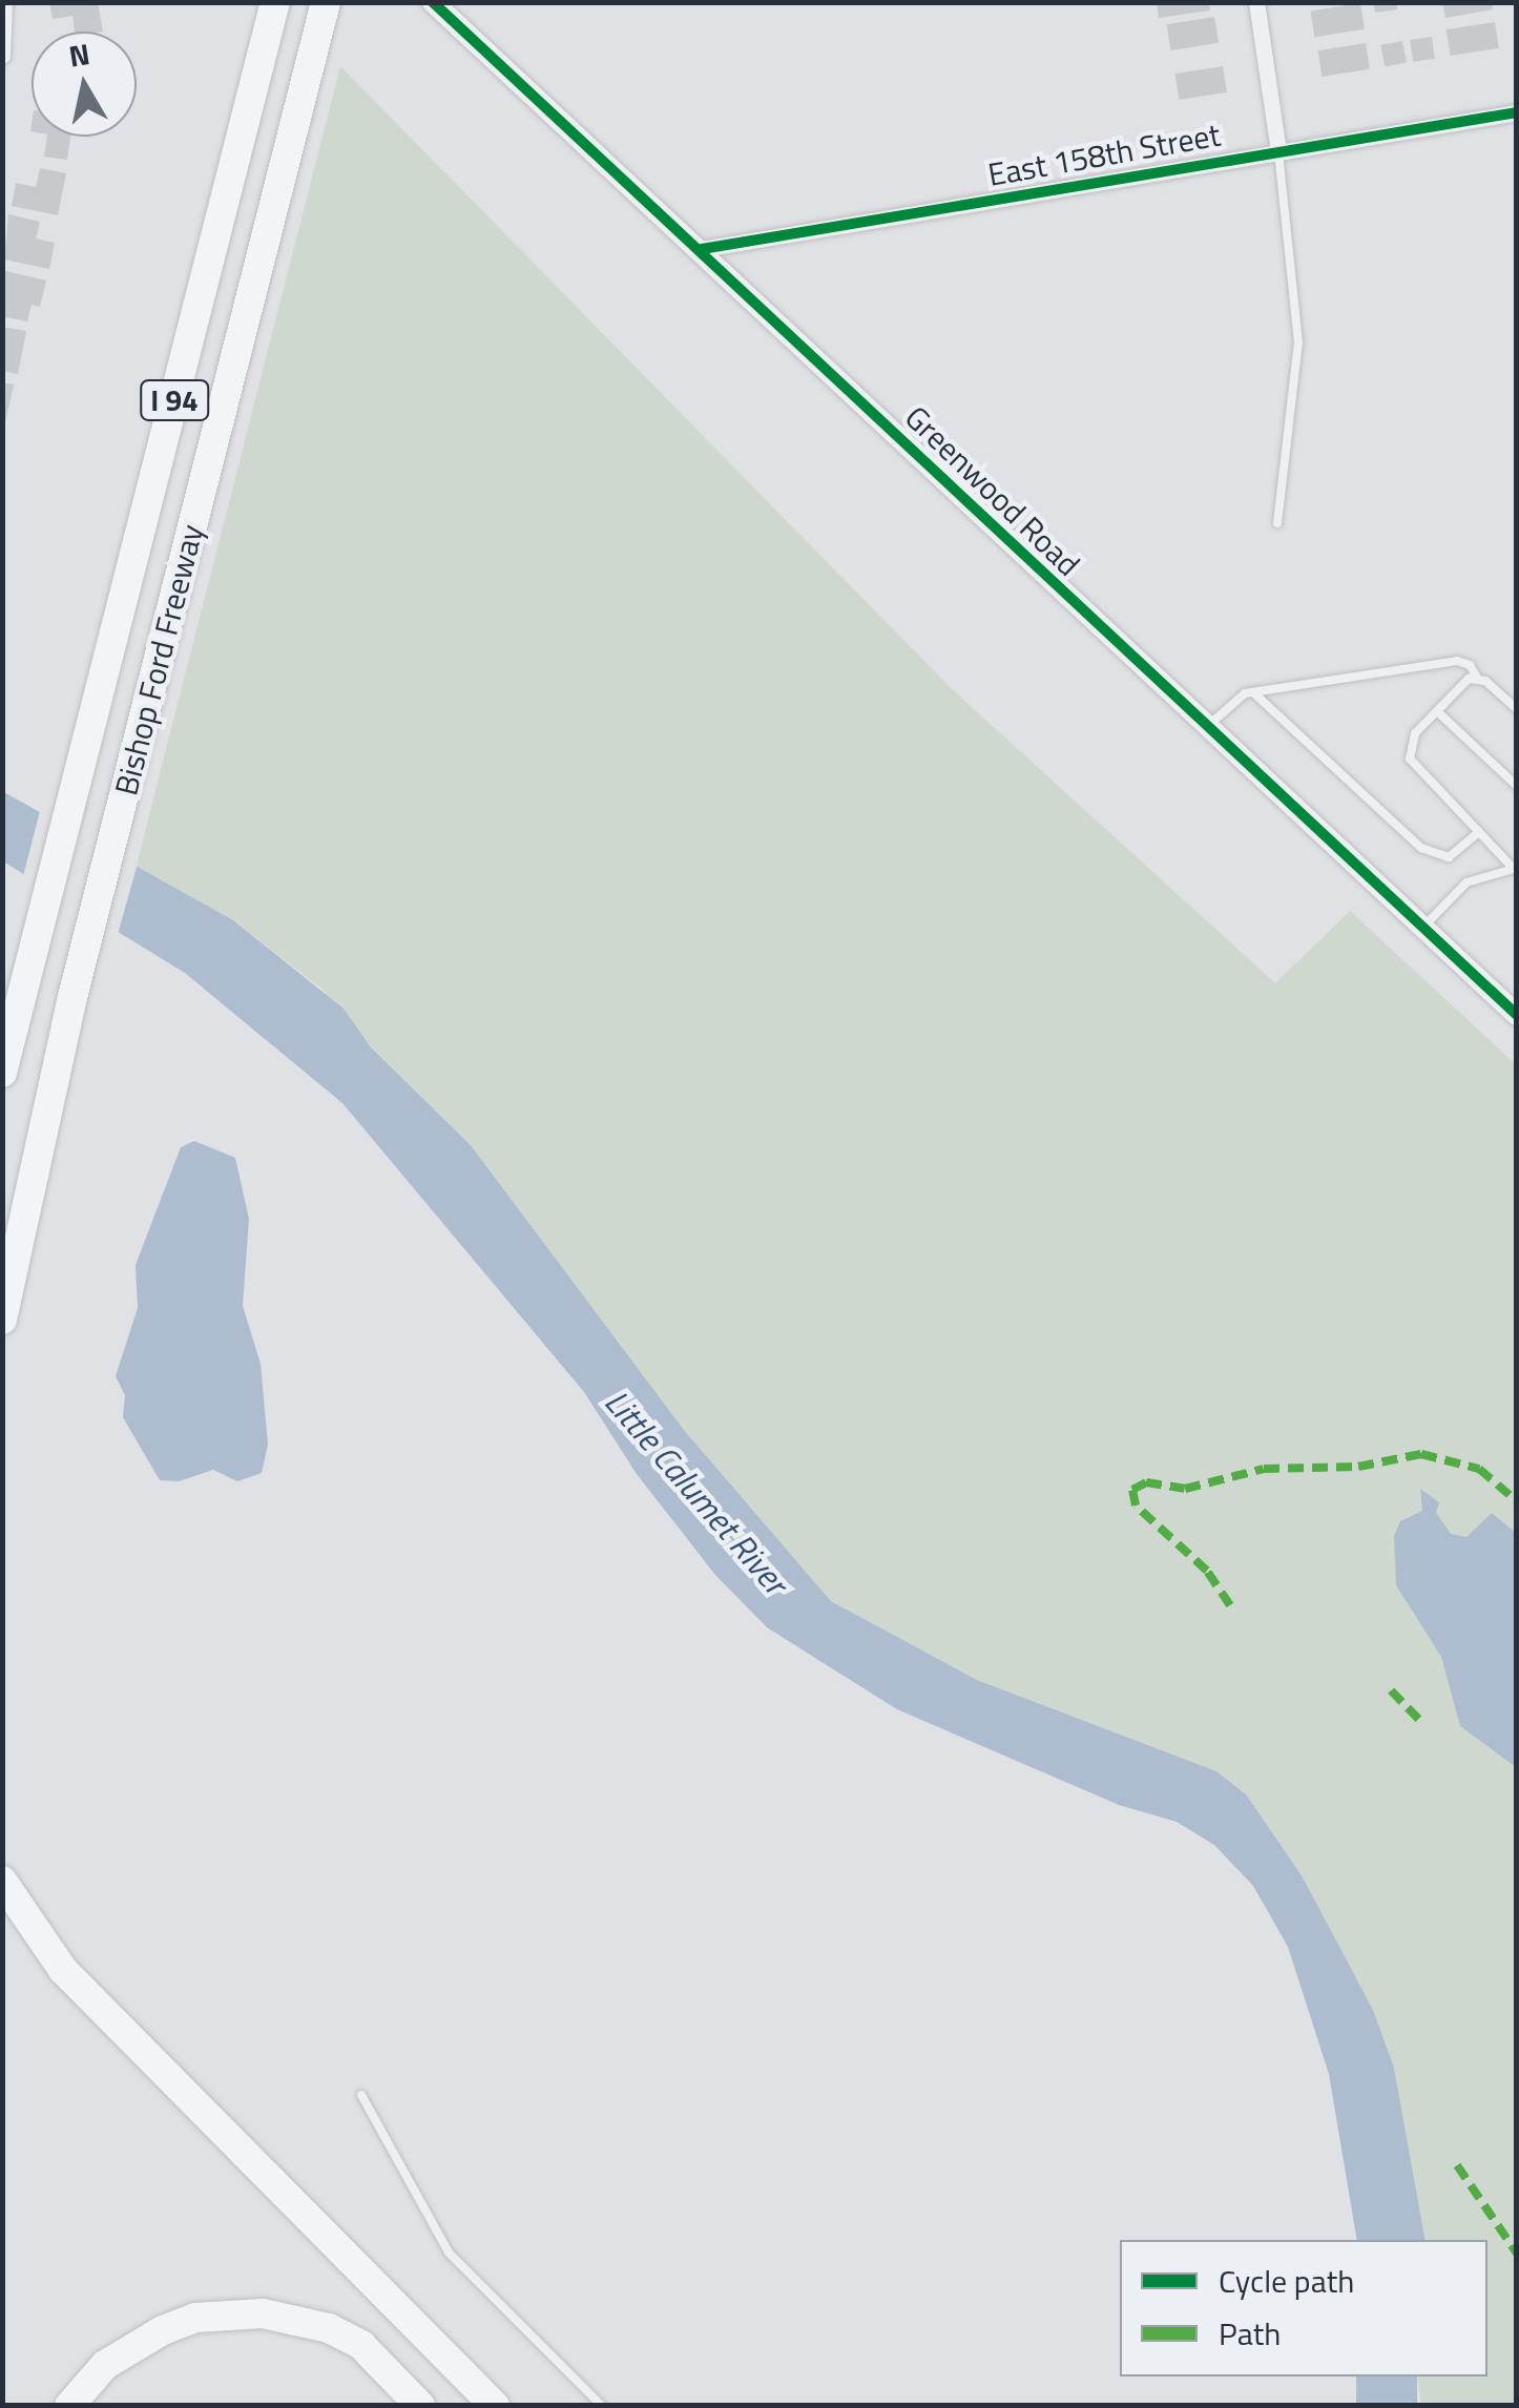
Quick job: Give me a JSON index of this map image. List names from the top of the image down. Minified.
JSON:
{"streets":{"highway":["I 94","Bishop Ford Freeway"],"street":["East 158th Street","Greenwood Road"]},"crossings":[["East 158th Street","Greenwood Road"]],"water":["Little Calumet River"],"legend":["Cycle path","Path"],"north":"top"}
